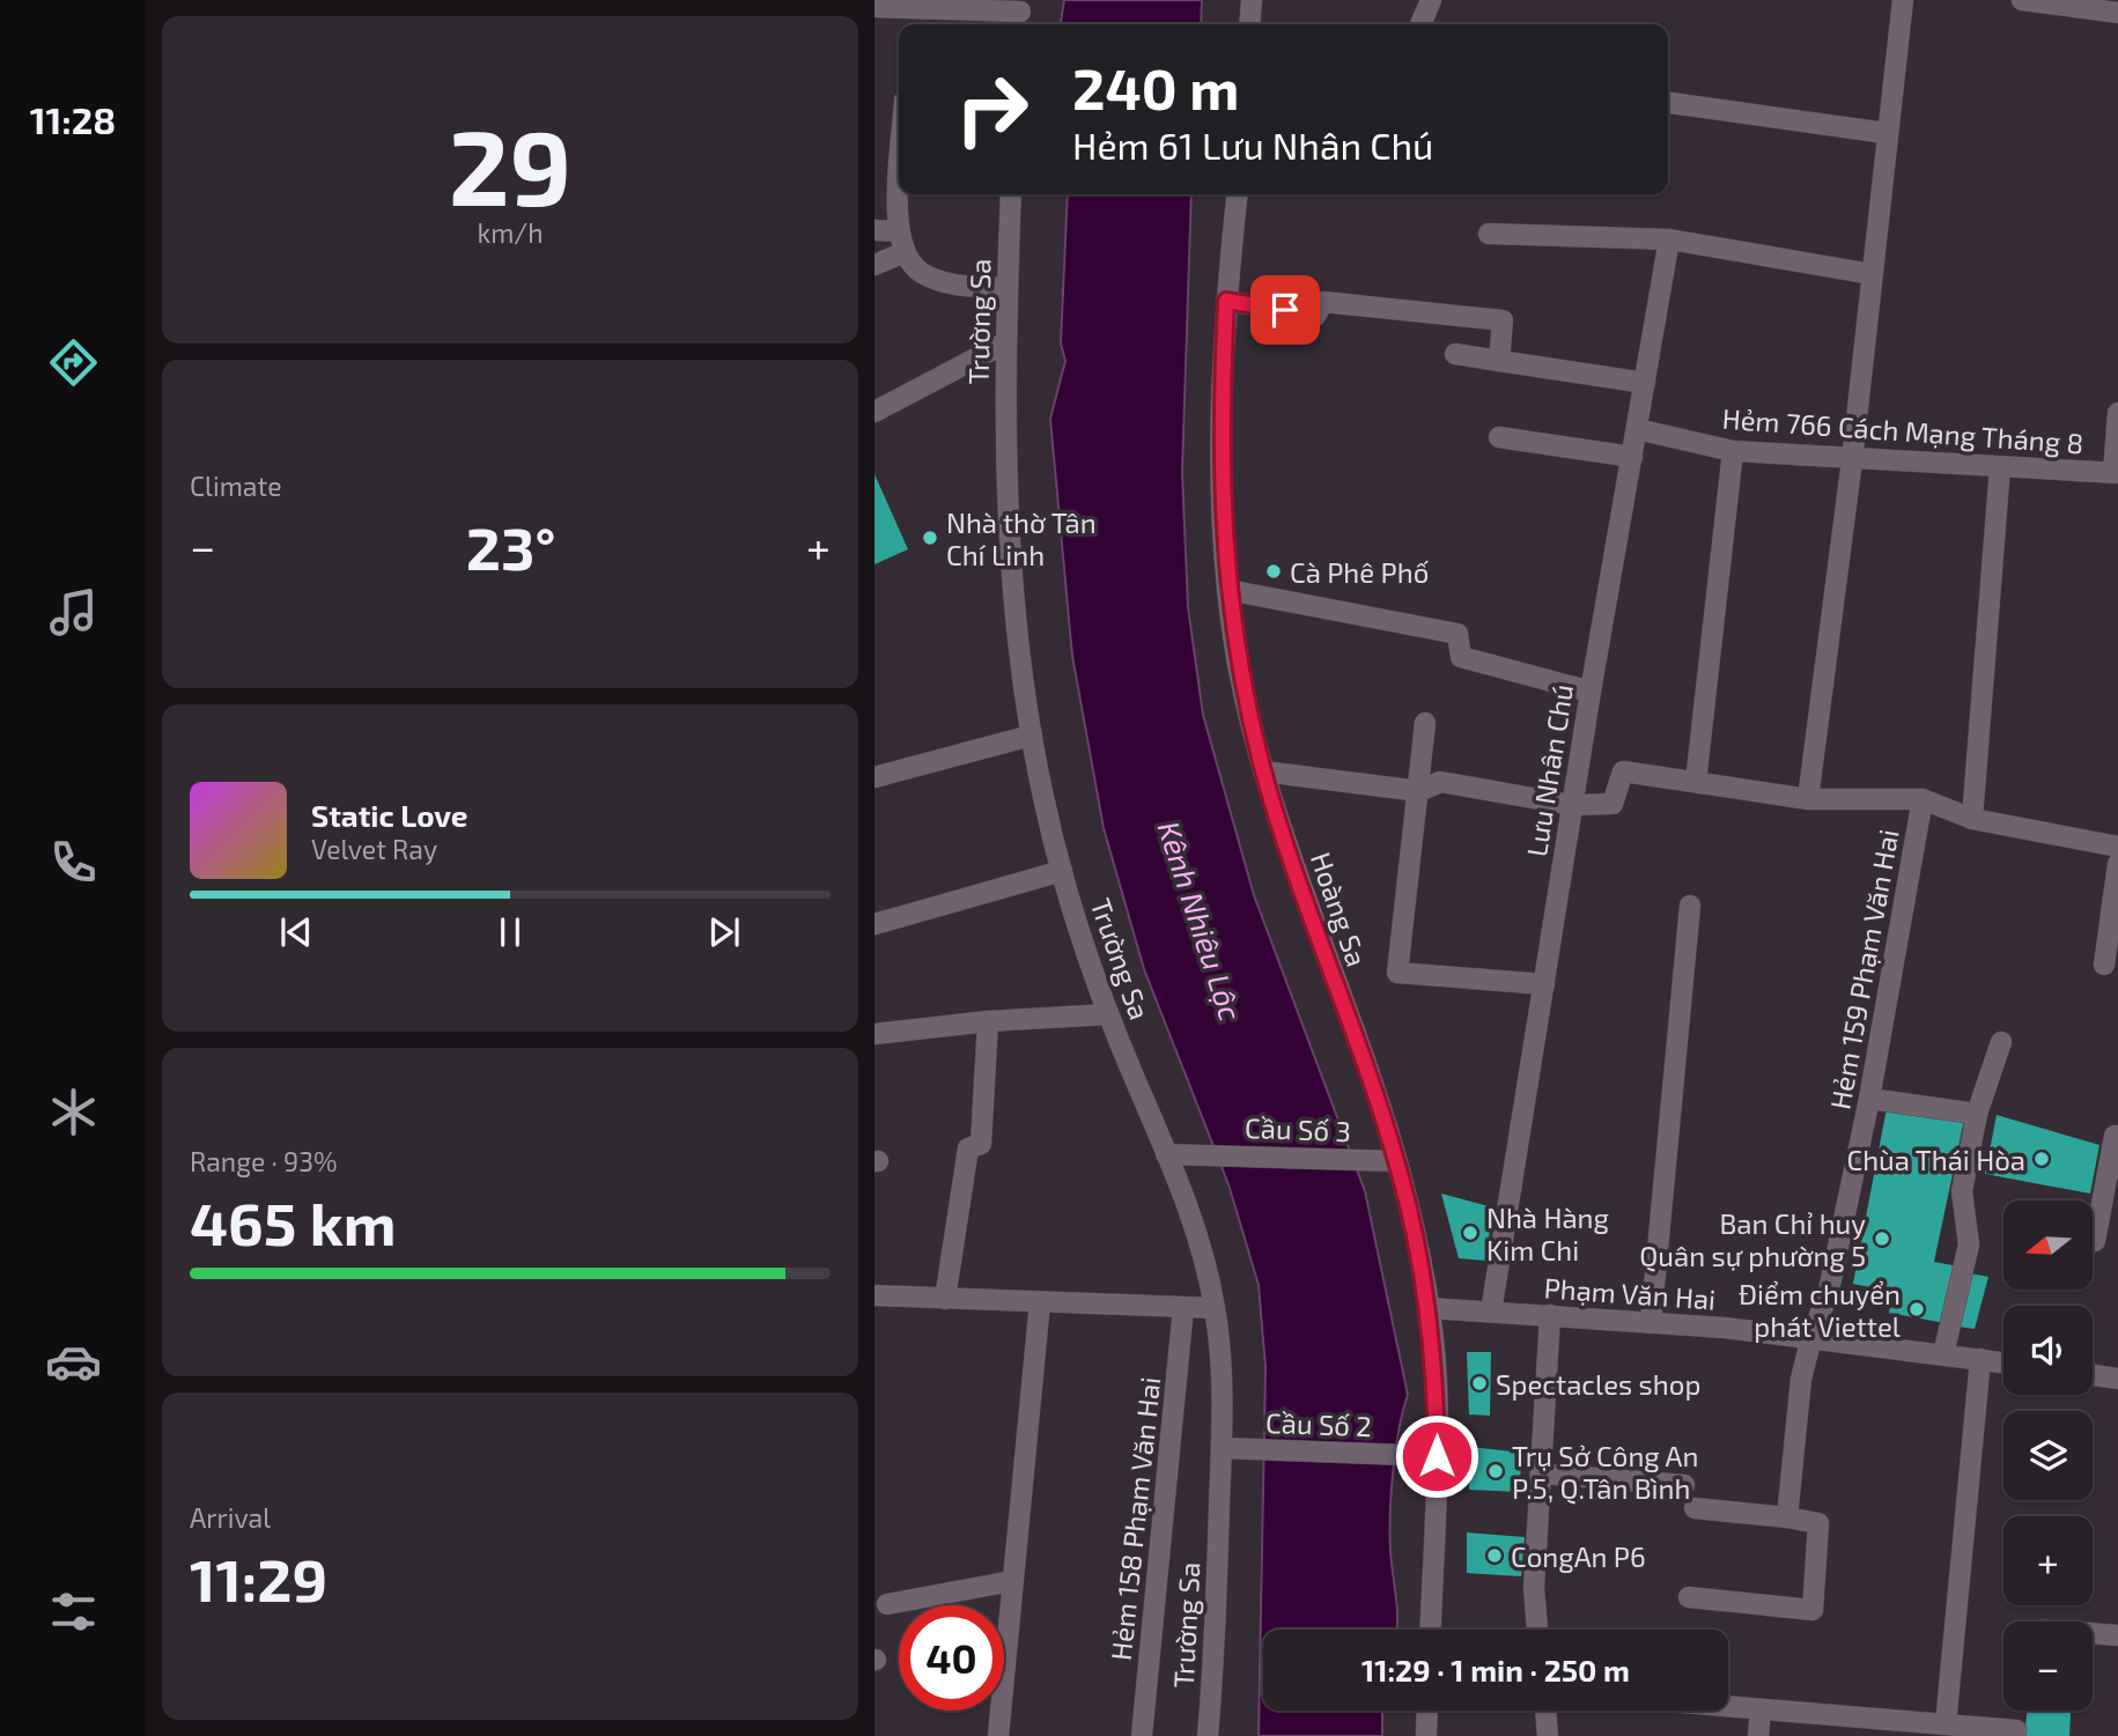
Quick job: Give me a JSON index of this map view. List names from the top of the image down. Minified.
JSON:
{"streets":{"street":["Trường Sa","Hẻm 766 Cách Mạng Tháng 8","Lưu Nhân Chú","Hoàng Sa","Hẻm 159 Phạm Văn Hai","Cầu Số 3","Phạm Văn Hai","Cầu Số 2","Hẻm 158 Phạm Văn Hai"]},"crossings":[["Trường Sa","Cầu Số 3"],["Trường Sa","Cầu Số 2"],["Hẻm 766 Cách Mạng Tháng 8","Lưu Nhân Chú"],["Lưu Nhân Chú","Hẻm 159 Phạm Văn Hai"],["Lưu Nhân Chú","Phạm Văn Hai"],["Hoàng Sa","Cầu Số 3"],["Hoàng Sa","Phạm Văn Hai"],["Hoàng Sa","Cầu Số 2"],["Hẻm 159 Phạm Văn Hai","Phạm Văn Hai"]],"water":["Kênh Nhiêu Lộc"],"places":["Nhà thờ Tân Chí Linh","Cà Phê Phố","Chùa Thái Hòa","Nhà Hàng Kim Chi","Ban Chỉ huy Quân sự phường 5","Điểm chuyển phát Viettel","Spectacles shop","Trụ Sở Công An P.5, Q.Tân Bình","CongAn P6"],"north":"left","page":{"tabs":"11:28","tile":[["29","km/h"],"Climate",["Range · 93%","465 km"],["Arrival","11:29"]],"turn":["240 m","Hẻm 61 Lưu Nhân Chú"],"heat":["−","23°","+"],"song":["Static Love","Velvet Ray"],"map_buttons":["+","−"],"limit":"40","trip":"11:29 · 1 min · 250 m"}}
